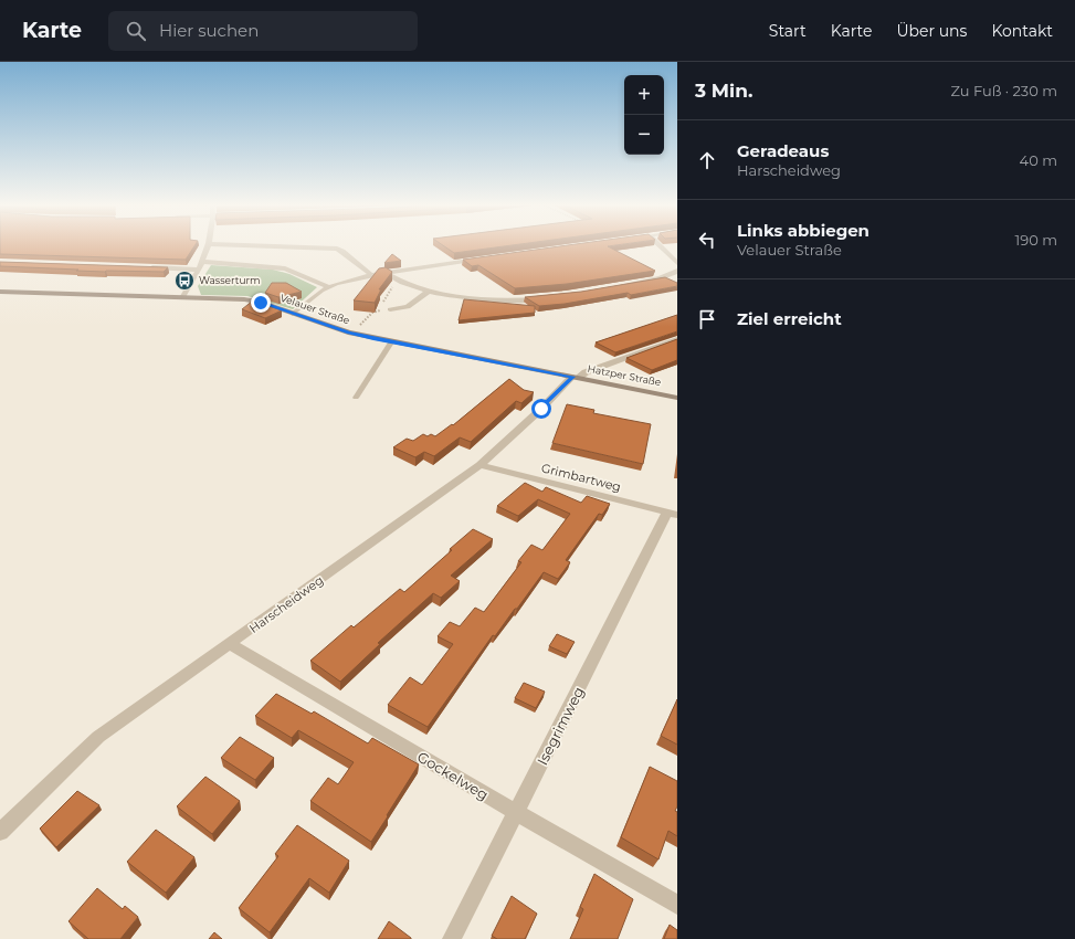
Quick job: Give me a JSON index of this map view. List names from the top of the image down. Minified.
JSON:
{"streets":{"main road":["Velauer Straße","Hatzper Straße"],"street":["Grimbartweg","Harscheidweg","Isegrimweg","Gockelweg"]},"crossings":[["Velauer Straße","Hatzper Straße"],["Velauer Straße","Harscheidweg"],["Hatzper Straße","Harscheidweg"],["Grimbartweg","Harscheidweg"],["Grimbartweg","Isegrimweg"],["Harscheidweg","Gockelweg"],["Isegrimweg","Gockelweg"]],"places":{"bus stop":["Wasserturm"]},"page":{"header":"Karte","search":"Hier suchen","nav":["Start","Karte","Über uns","Kontakt"],"heading":["3 Min.","Zu Fuß · 230 m"],"map_buttons":["+","−"],"list":[["Geradeaus","Harscheidweg","40 m"],["Links abbiegen","Velauer Straße","190 m"],"Ziel erreicht"]}}
